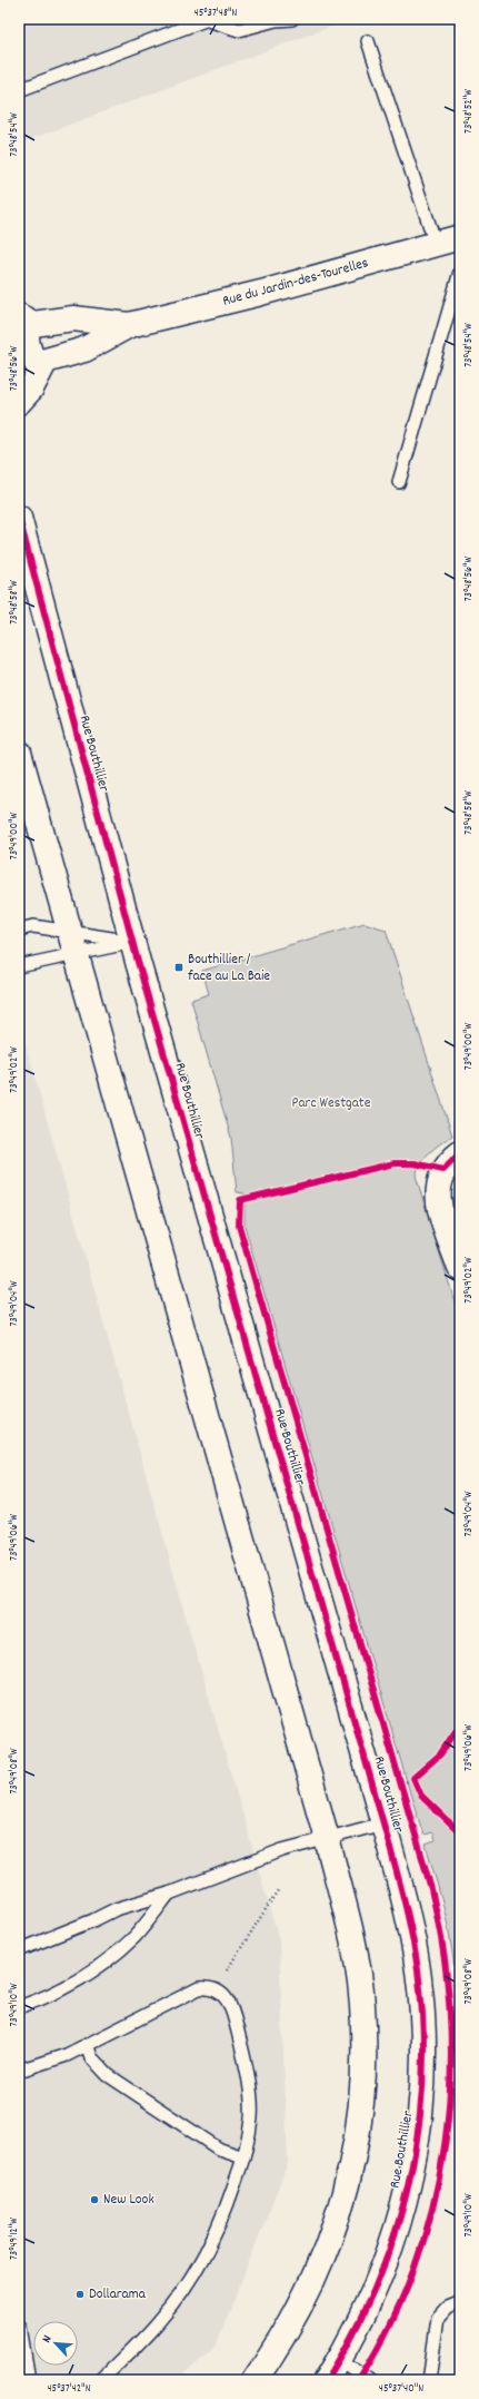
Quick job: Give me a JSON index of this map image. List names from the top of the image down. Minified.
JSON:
{"streets":{"street":["Rue du Jardin-des-Tourelles","Rue Bouthillier"]},"parks":["Parc Westgate"],"places":{"transit":["Bouthillier / face au La Baie"],"other":["New Look","Dollarama"]},"north":"top left","coordinates":["45°37'48\"N","73°48'52\"W","73°48'54\"W","73°48'56\"W","73°48'58\"W","73°49'00\"W","73°49'02\"W","73°49'04\"W","73°49'06\"W","73°49'08\"W","73°49'10\"W","73°49'12\"W","45°37'42\"N","45°37'40\"N"]}
